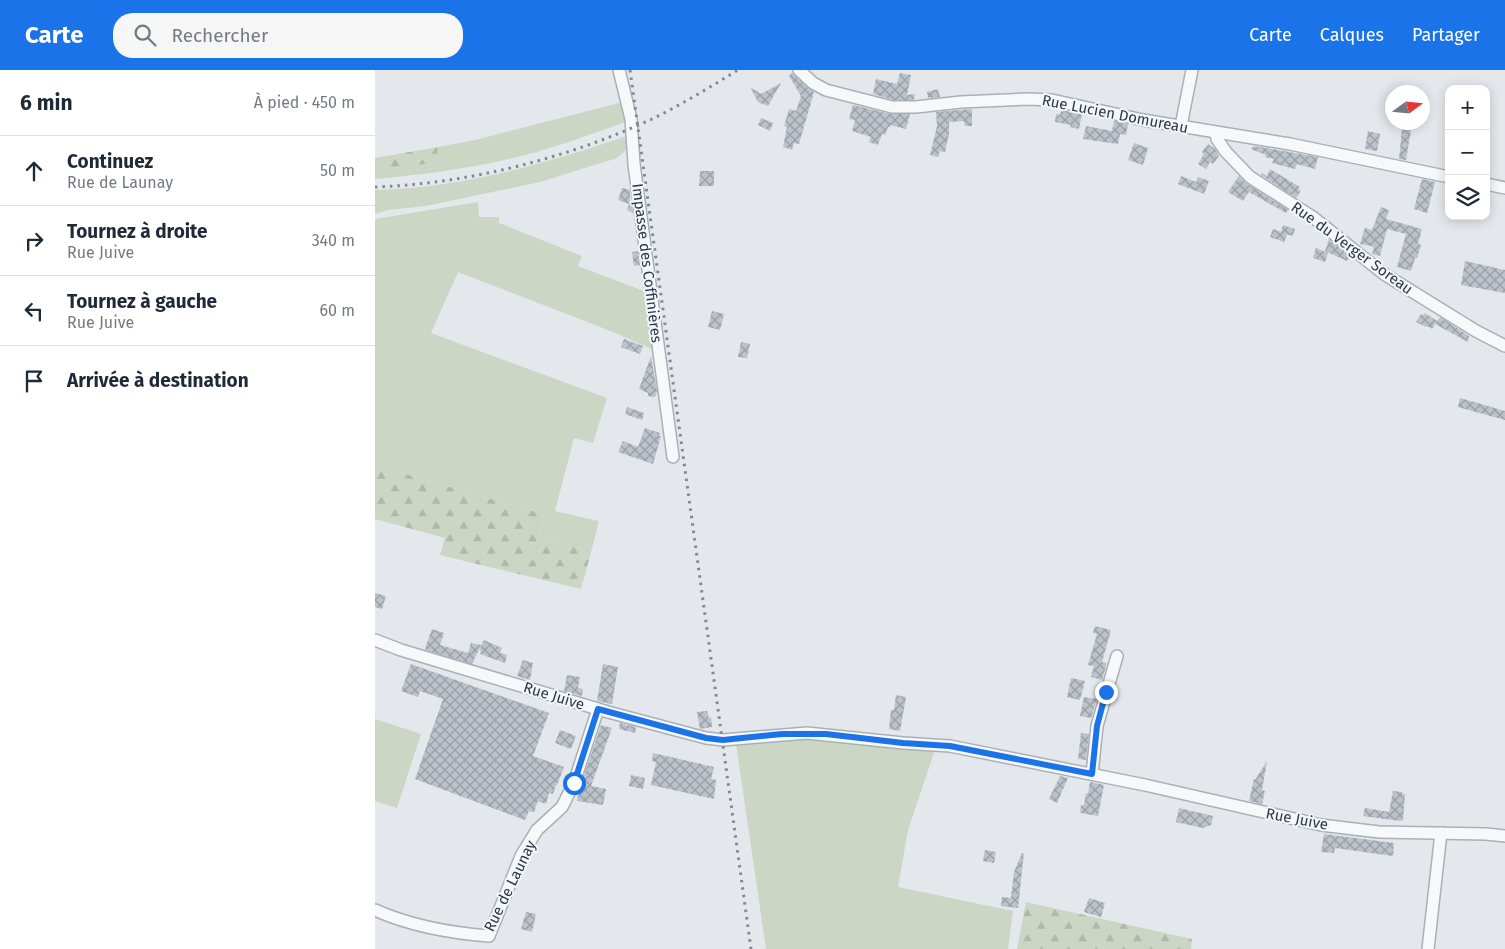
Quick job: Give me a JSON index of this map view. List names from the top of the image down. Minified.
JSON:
{"streets":{"street":["Rue Lucien Domureau","Rue du Verger Soreau","Impasse des Coffinières","Rue Juive","Rue de Launay"]},"crossings":[["Rue Lucien Domureau","Rue du Verger Soreau"],["Rue Juive","Rue de Launay"]],"north":"right","page":{"header":"Carte","search":"Rechercher","nav":["Carte","Calques","Partager"],"heading":["6 min","À pied · 450 m"],"map_buttons":["+","−"],"list":[["Continuez","Rue de Launay","50 m"],["Tournez à droite","Rue Juive","340 m"],["Tournez à gauche","Rue Juive","60 m"],"Arrivée à destination"]}}
